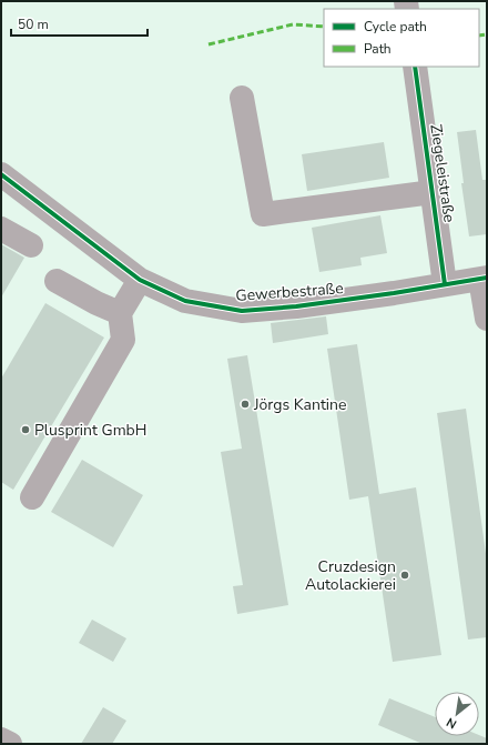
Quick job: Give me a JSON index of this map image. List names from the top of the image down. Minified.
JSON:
{"streets":{"street":["Ziegeleistraße","Gewerbestraße"]},"crossings":[["Ziegeleistraße","Gewerbestraße"]],"places":["Jörgs Kantine","Plusprint GmbH","Cruzdesign Autolackierei"],"legend":["Cycle path","Path"],"scale_bar":"50 m","north":"bottom left"}
